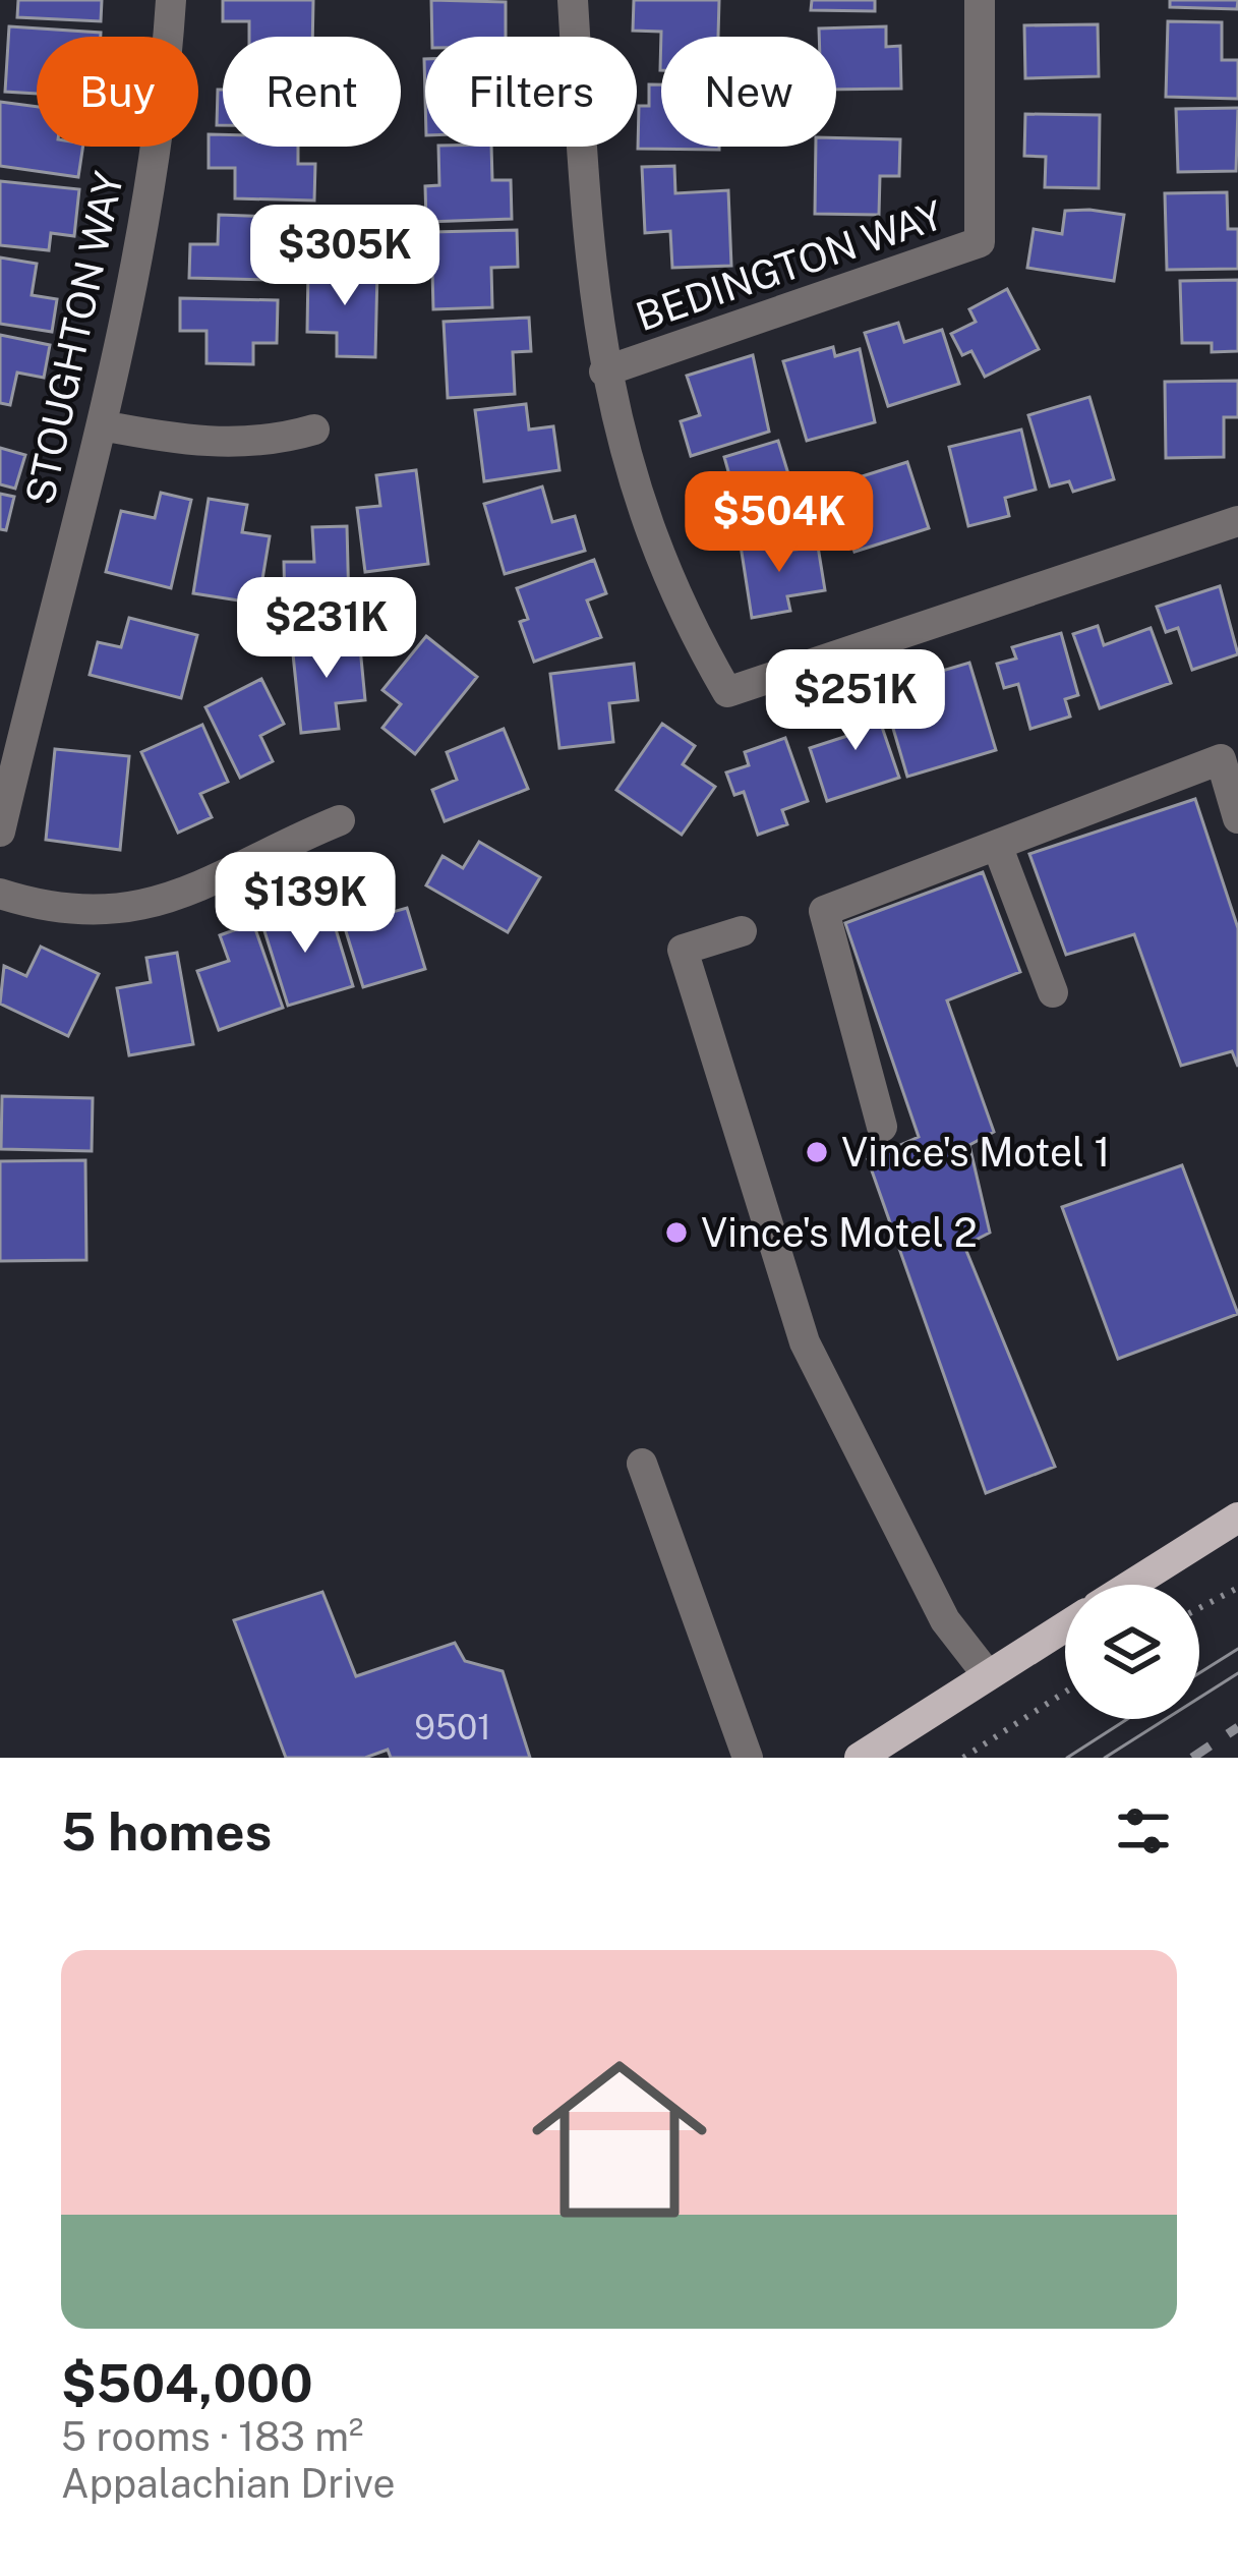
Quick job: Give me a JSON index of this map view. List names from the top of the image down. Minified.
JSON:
{"streets":{"street":["BEDINGTON WAY","STOUGHTON WAY"]},"places":["Vince's Motel 1","Vince's Motel 2"],"house_numbers":["9501"],"page":{"chip":["Buy","Rent","Filters","New"],"price":["$305K","$504K","$231K","$251K","$139K"],"heading":"5 homes","list":[{"name":"$504,000","note":"5 rooms · 183 m² · Appalachian Drive"}]}}
